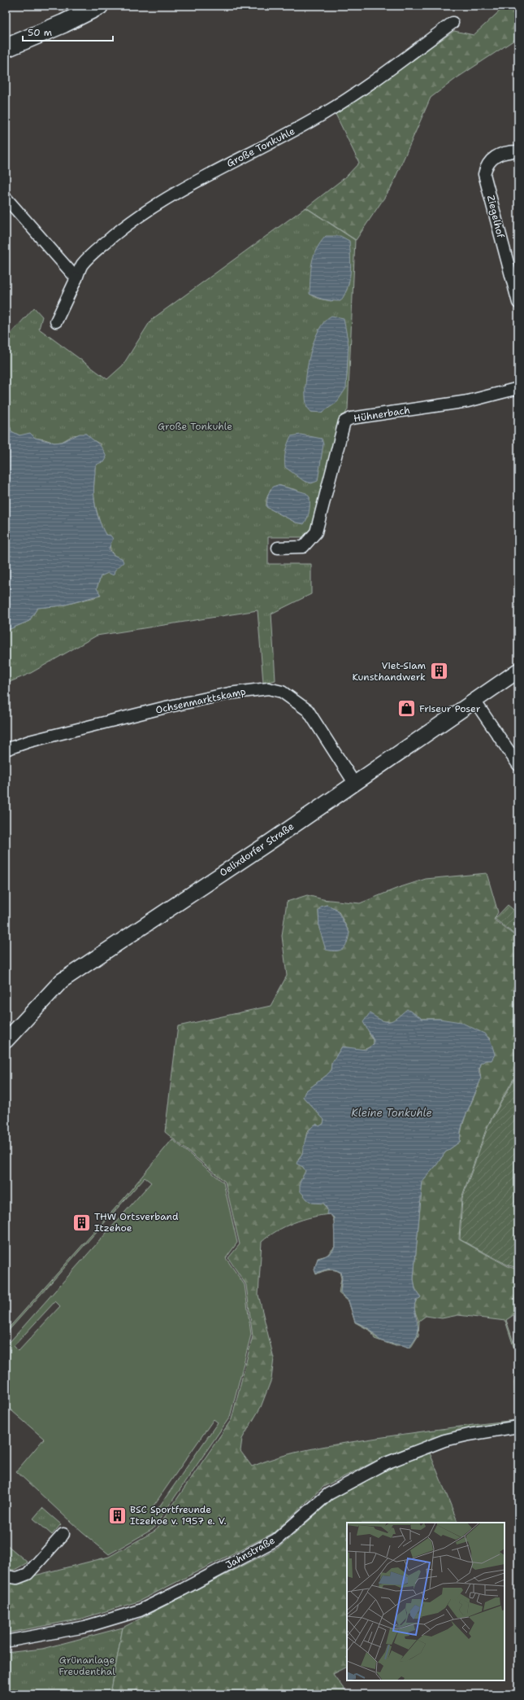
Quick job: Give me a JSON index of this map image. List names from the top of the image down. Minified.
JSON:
{"streets":{"street":["Große Tonkuhle","Ziegelhof","Hühnerbach","Ochsenmarktskamp","Oelixdorfer Straße","Jahnstraße"]},"crossings":[["Ochsenmarktskamp","Oelixdorfer Straße"]],"water":["Kleine Tonkuhle"],"parks":["Große Tonkuhle","Grünanlage Freudenthal"],"places":{"building":["Viet-Siam Kunsthandwerk","THW Ortsverband Itzehoe","BSC Sportfreunde Itzehoe v. 1957 e. V."],"shop":["Friseur Poser"]},"scale_bar":"50 m"}
